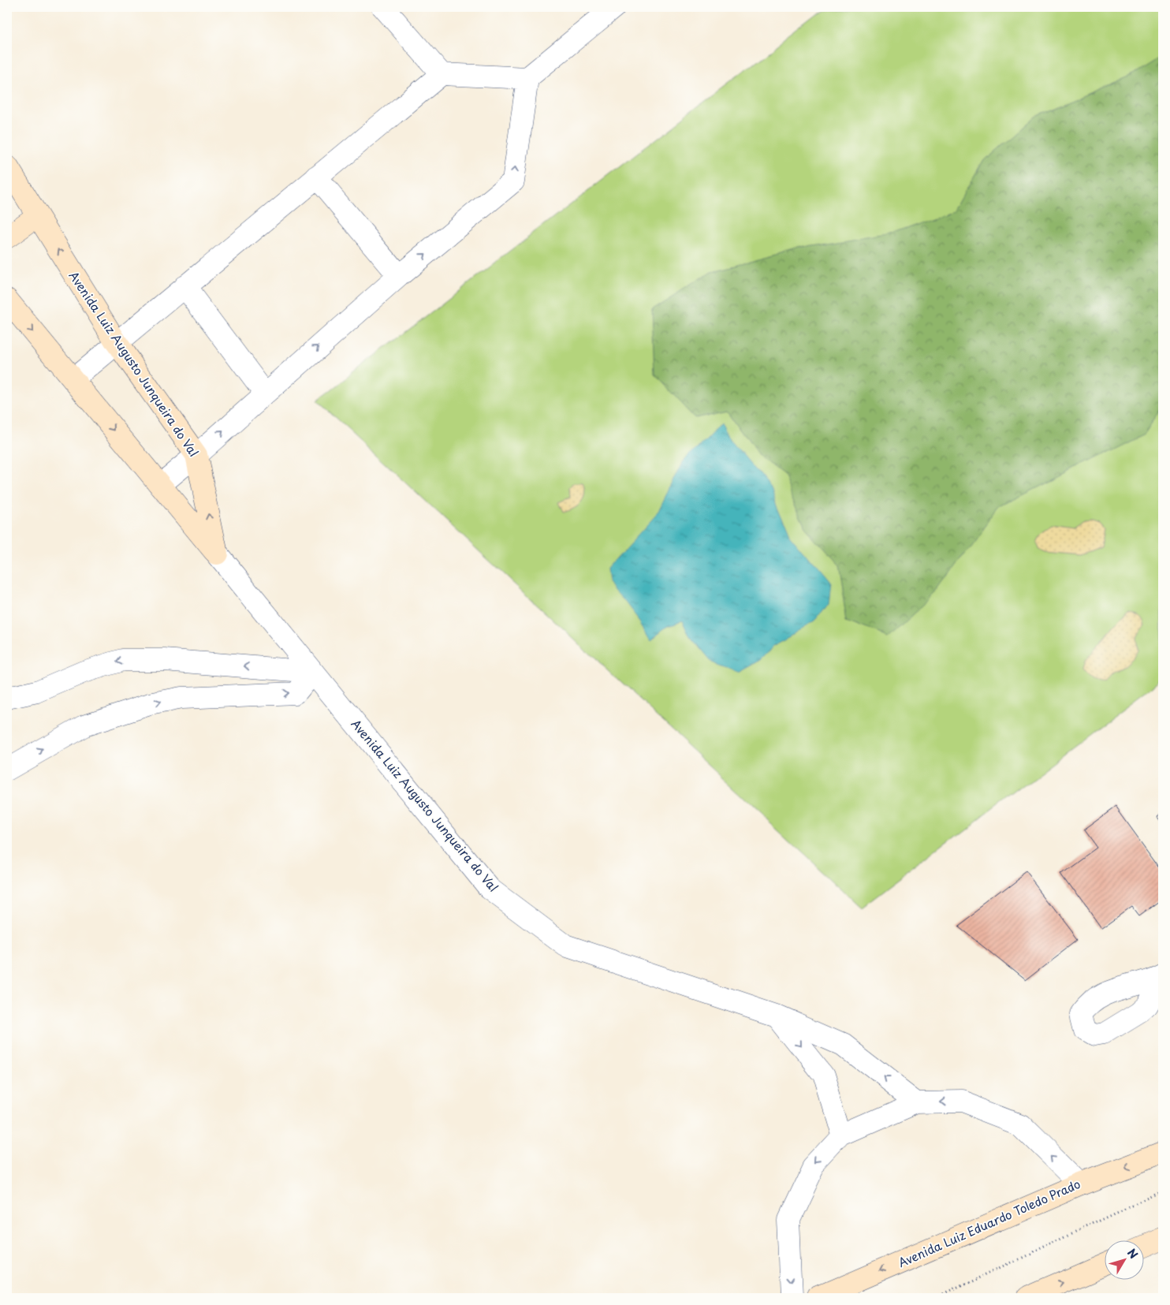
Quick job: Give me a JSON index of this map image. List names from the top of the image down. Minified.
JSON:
{"streets":{"street":["Avenida Luiz Augusto Junqueira do Val","Avenida Luiz Eduardo Toledo Prado"]},"north":"top right"}
